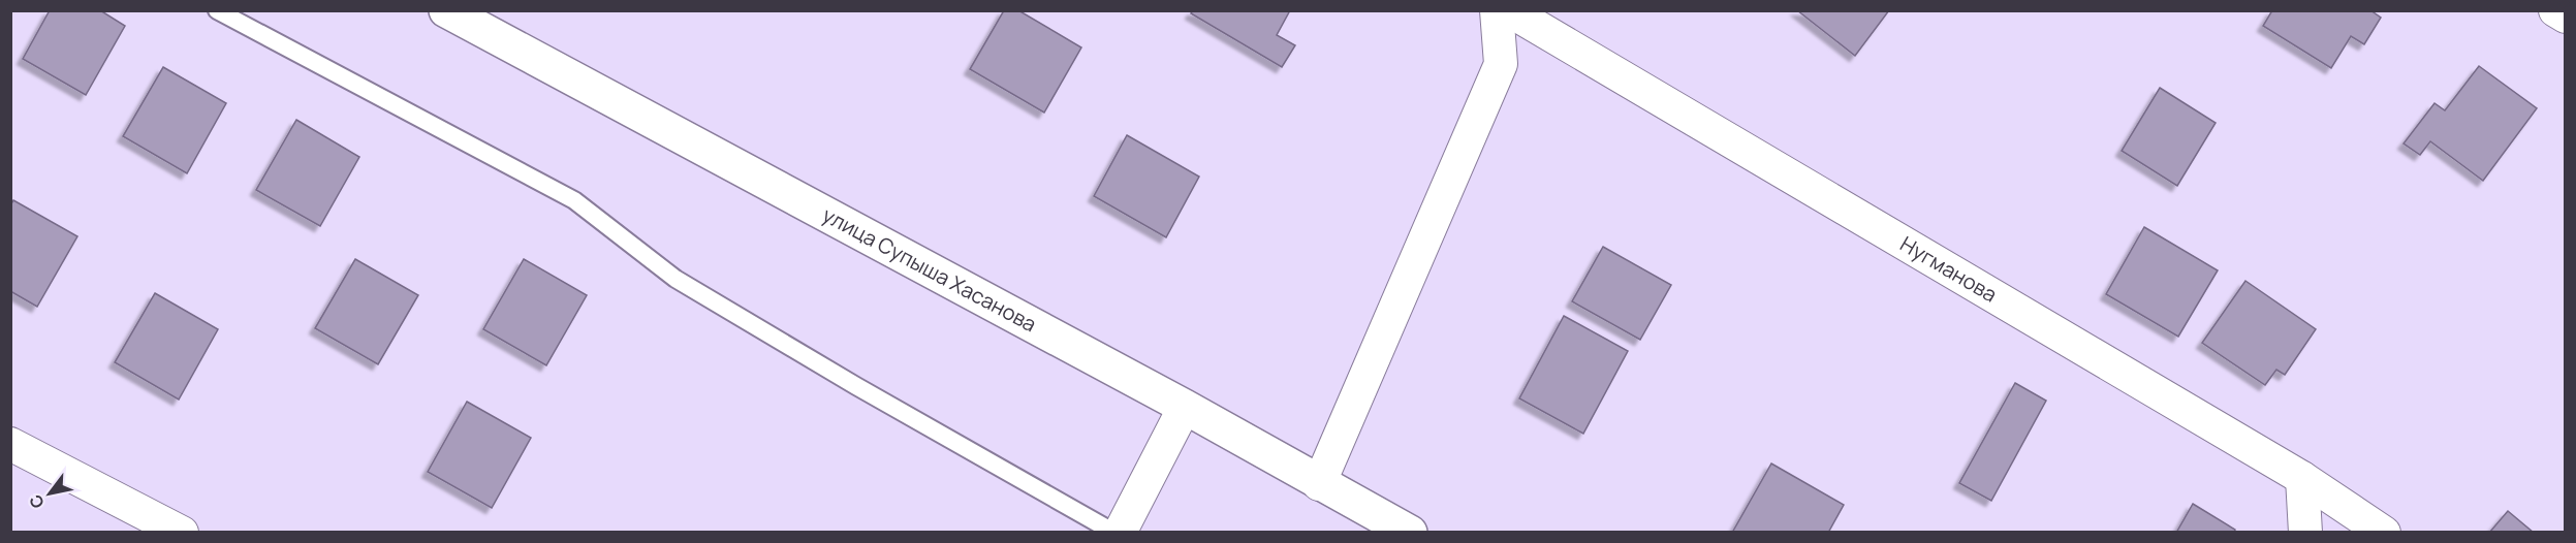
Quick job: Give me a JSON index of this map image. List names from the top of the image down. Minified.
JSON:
{"streets":{"street":["улица Супыша Хасанова","Нугманова"]},"north":"bottom left"}
